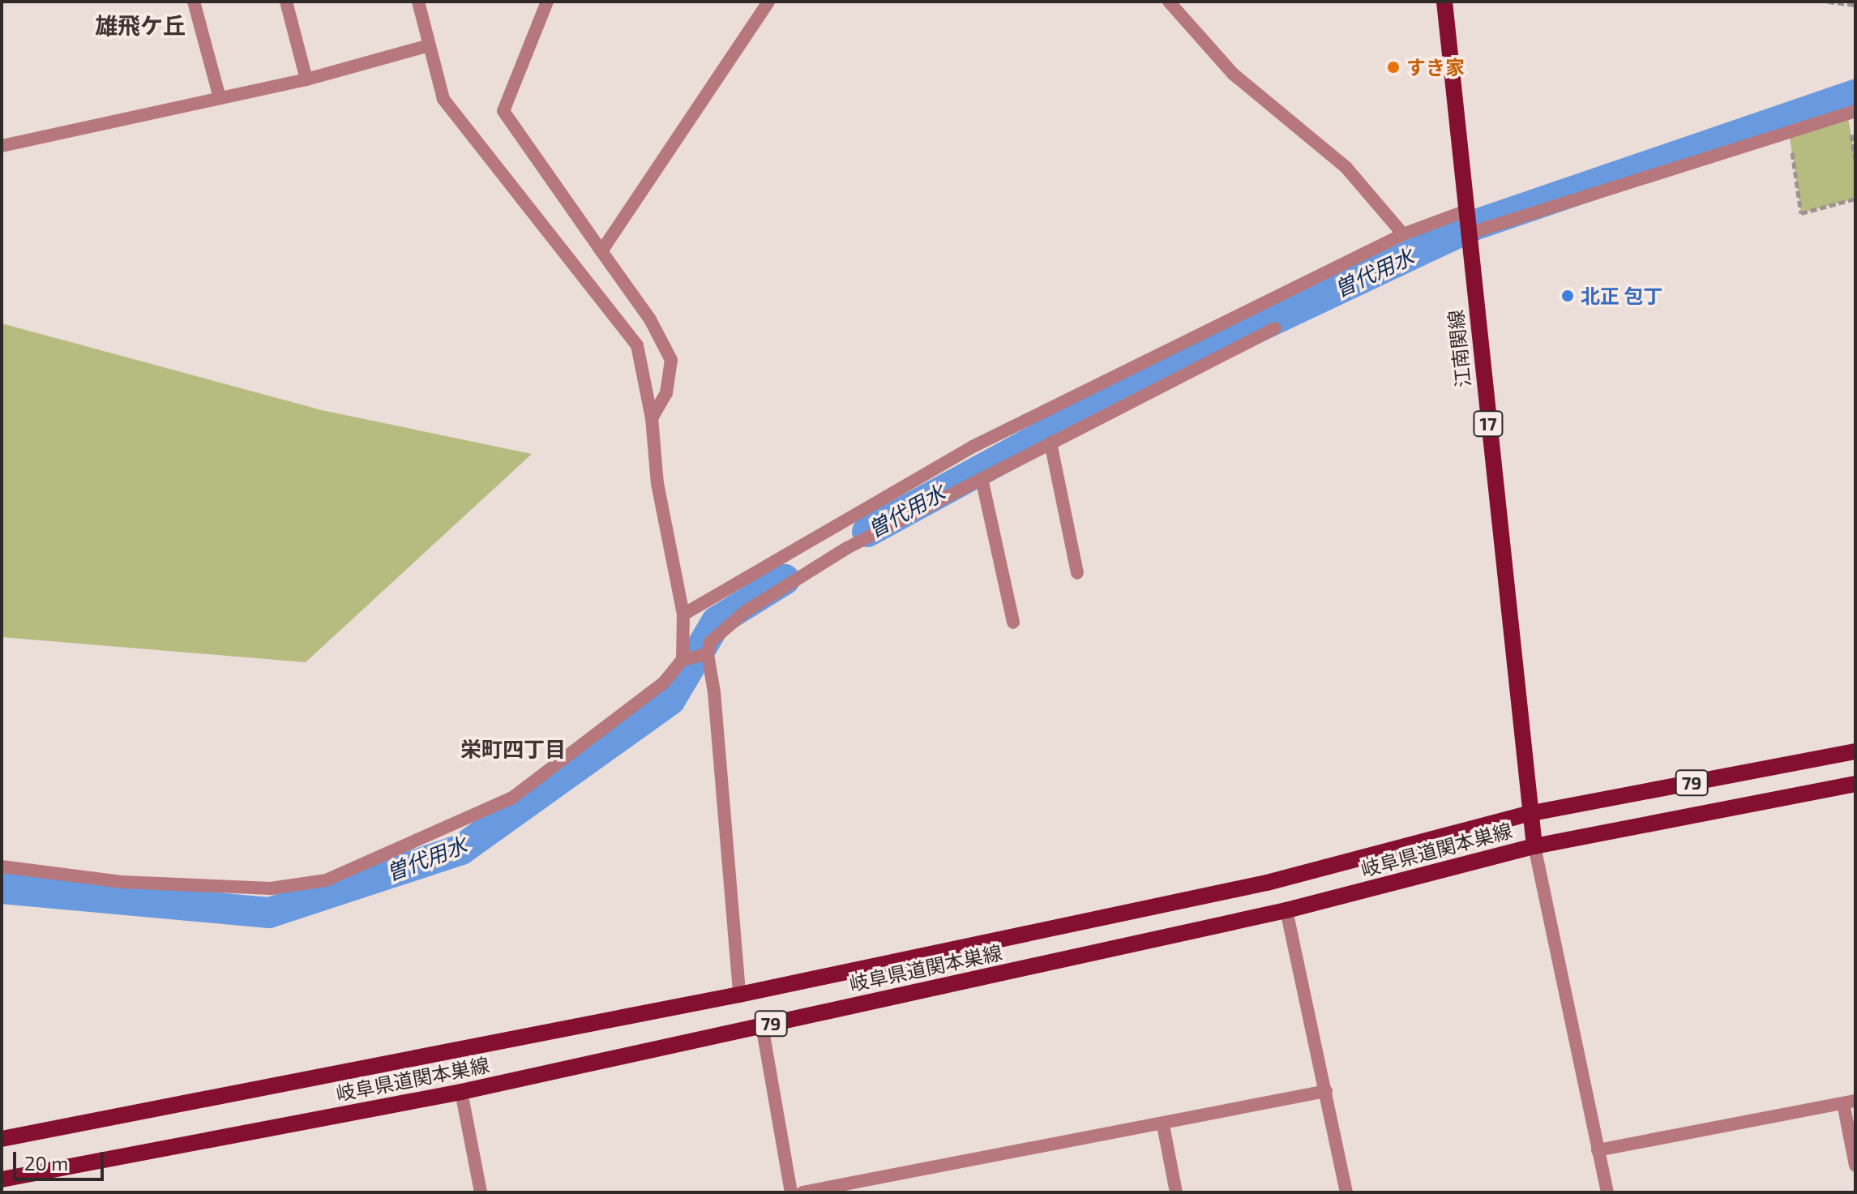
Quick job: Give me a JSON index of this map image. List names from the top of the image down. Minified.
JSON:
{"streets":{"main road":["江南関線","17","79","岐阜県道関本巣線"]},"crossings":[["江南関線","岐阜県道関本巣線"]],"districts":["雄飛ケ丘","栄町四丁目"],"water":["曽代用水"],"places":["すき家","北正 包丁"],"scale_bar":"20 m"}
